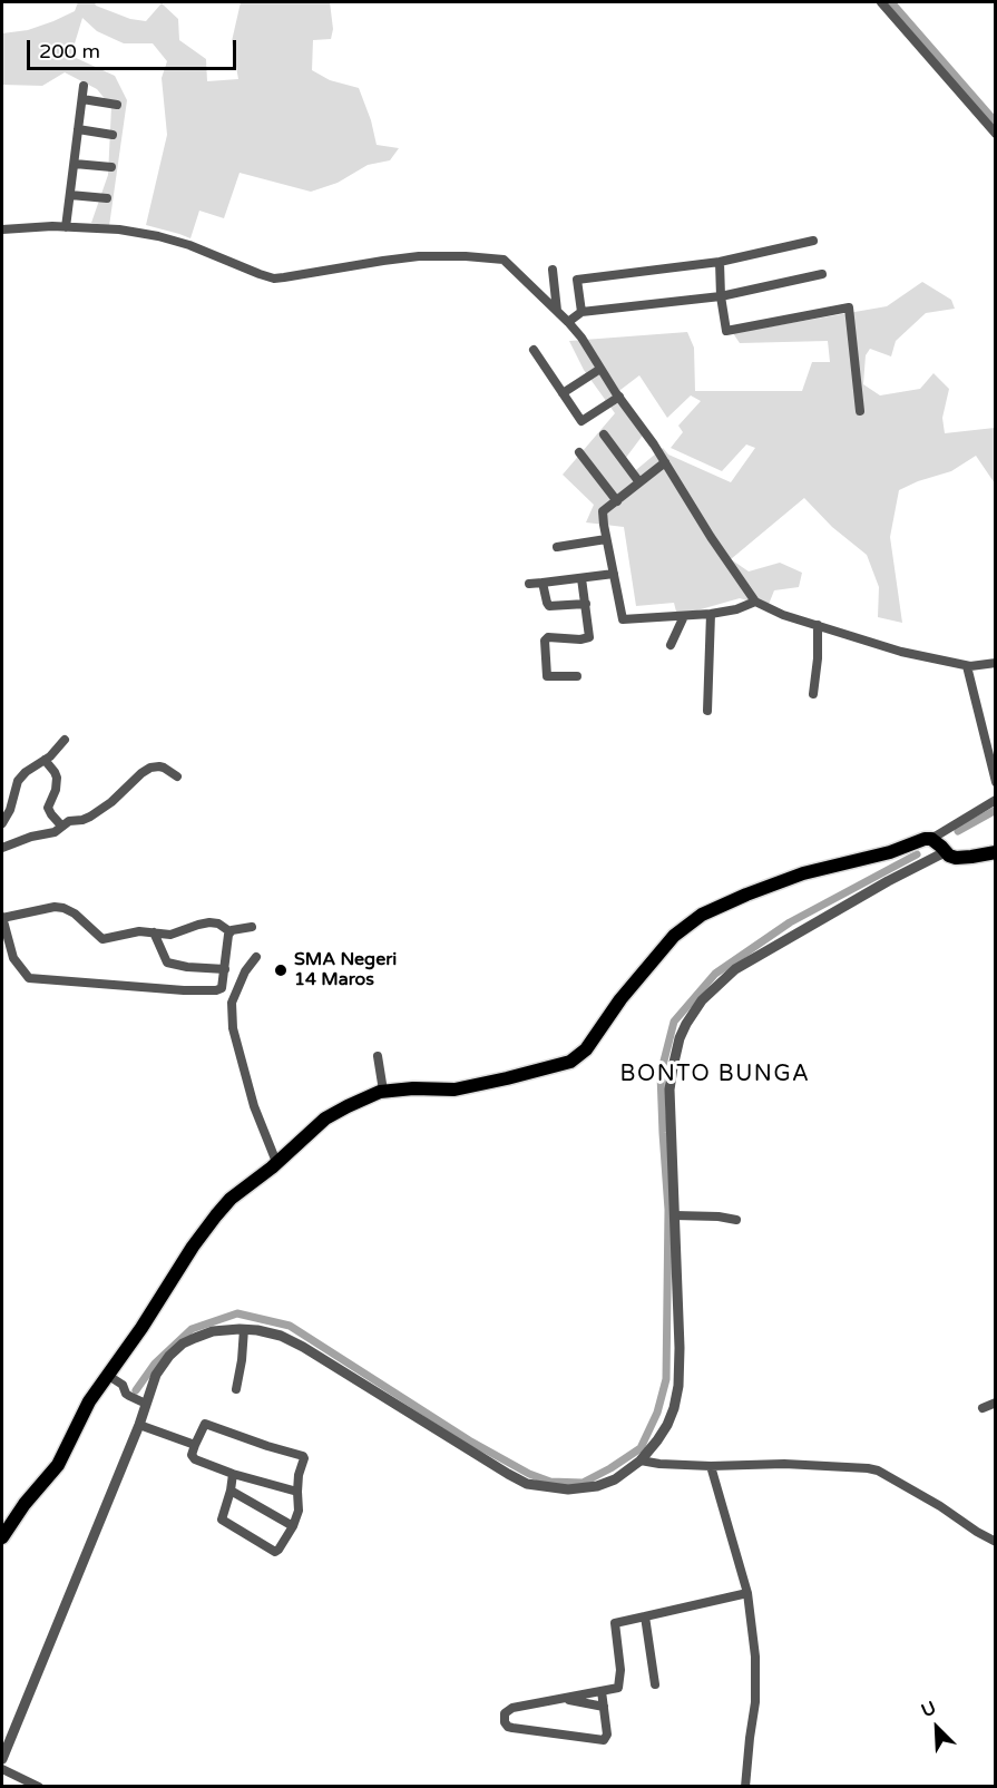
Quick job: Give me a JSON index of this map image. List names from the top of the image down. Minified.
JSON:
{"districts":["BONTO BUNGA"],"places":["SMA Negeri 14 Maros"],"scale_bar":"200 m","north":"top left"}
